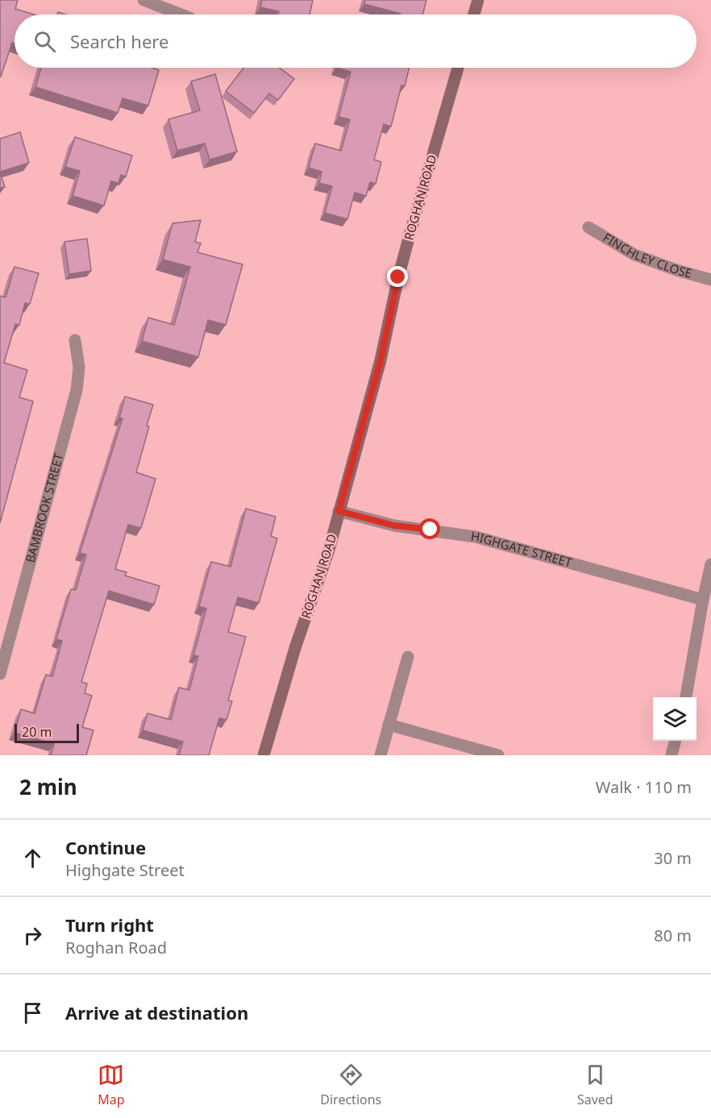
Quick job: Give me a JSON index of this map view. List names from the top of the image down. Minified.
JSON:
{"streets":{"main road":["ROGHAN ROAD"],"street":["FINCHLEY CLOSE","BAMBROOK STREET","HIGHGATE STREET"]},"crossings":[["ROGHAN ROAD","HIGHGATE STREET"]],"scale_bar":"20 m","page":{"search":"Search here","scale":"20 m","heading":["2 min","Walk · 110 m"],"list":[["Continue","Highgate Street","30 m"],["Turn right","Roghan Road","80 m"],"Arrive at destination"],"nav":["Map","Directions","Saved"]}}
